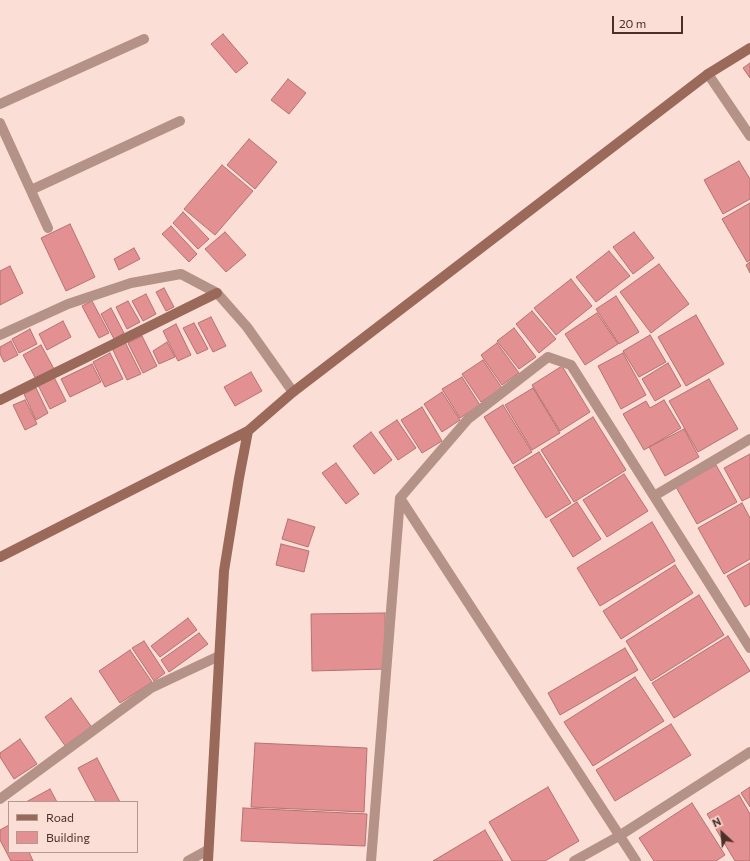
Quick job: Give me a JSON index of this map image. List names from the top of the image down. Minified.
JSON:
{"legend":["Road","Building"],"scale_bar":"20 m","north":"top left"}
